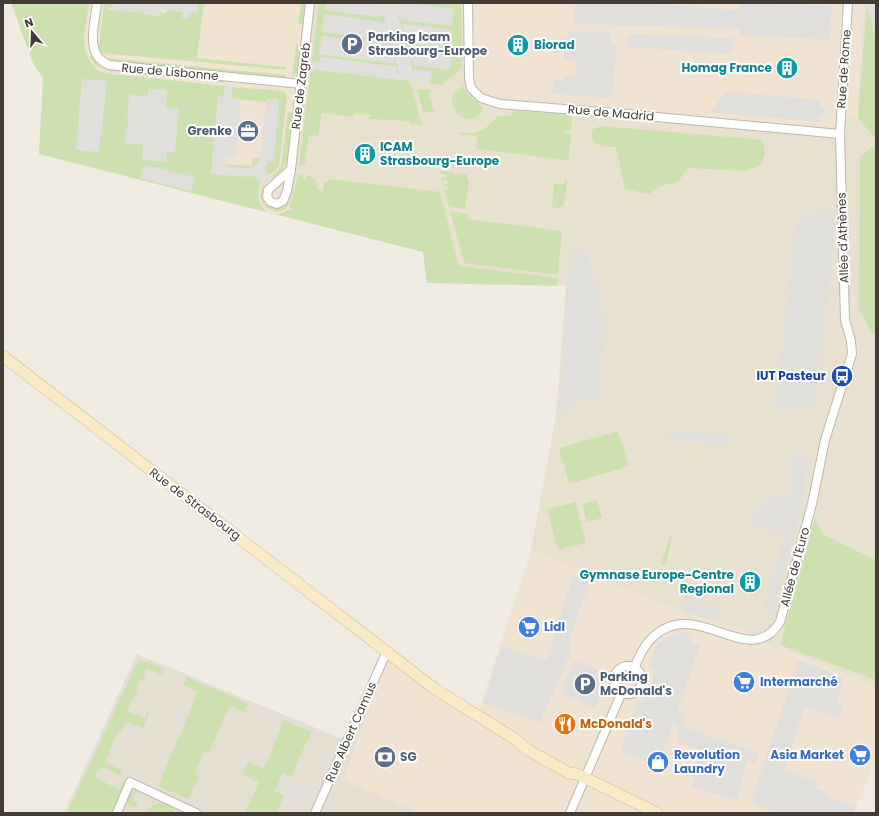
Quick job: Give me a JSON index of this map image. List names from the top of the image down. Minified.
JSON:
{"streets":{"main road":["Rue de Strasbourg"],"street":["Rue de Rome","Rue de Lisbonne","Rue de Zagreb","Rue de Madrid","Allée d'Athènes","Allée de l'Euro","Rue Albert Camus"]},"crossings":[["Rue de Rome","Rue de Madrid"],["Rue de Rome","Allée d'Athènes"],["Rue de Lisbonne","Rue de Zagreb"],["Rue de Madrid","Allée d'Athènes"],["Allée d'Athènes","Allée de l'Euro"],["Rue de Strasbourg","Rue Albert Camus"]],"places":{"parking":["Parking Icam Strasbourg-Europe","Parking McDonald's"],"building":["Biorad","Homag France","ICAM Strasbourg-Europe","Gymnase Europe-Centre Regional"],"office":["Grenke"],"bus stop":["IUT Pasteur"],"supermarket":["Lidl","Intermarché","Asia Market"],"restaurant":["McDonald's"],"bank":["SG"],"shop":["Revolution Laundry"]},"north":"top"}
